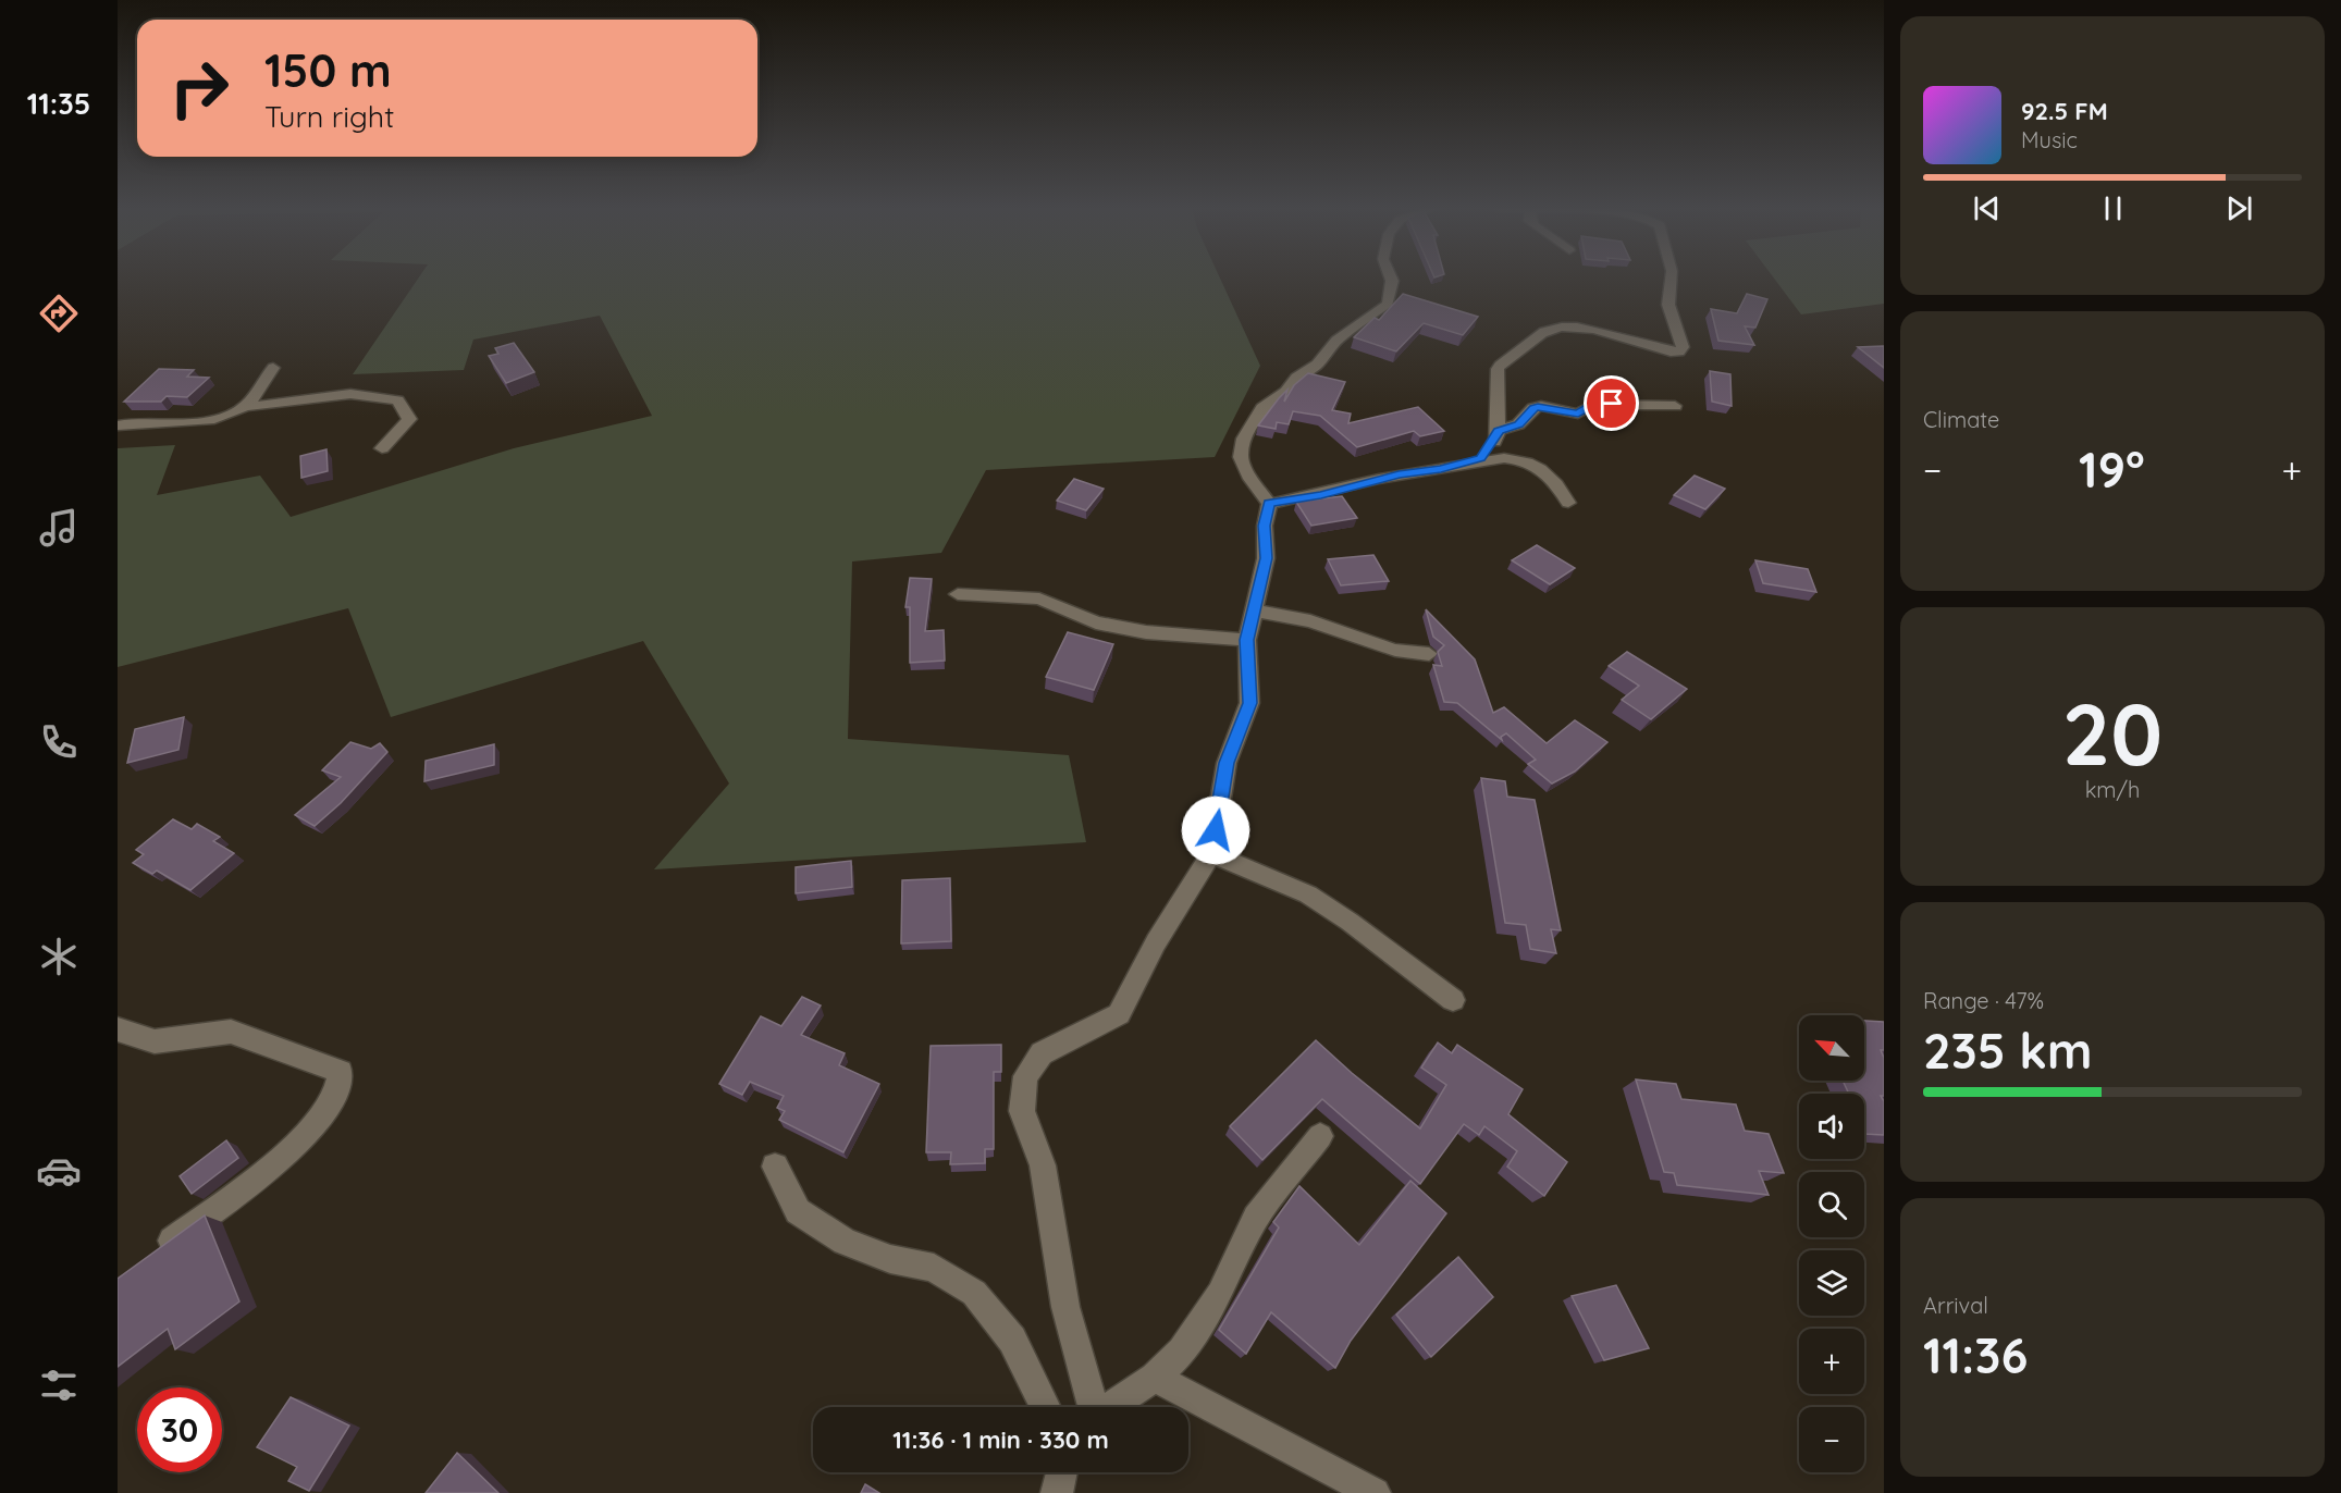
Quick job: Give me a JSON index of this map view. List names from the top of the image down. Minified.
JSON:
{"north":"top left","page":{"tabs":"11:35","turn":["150 m","Turn right"],"song":["92.5 FM","Music"],"tile":["Climate",["20","km/h"],["Range · 47%","235 km"],["Arrival","11:36"]],"heat":["−","19°","+"],"map_buttons":["+","−"],"limit":"30","trip":"11:36 · 1 min · 330 m"}}
